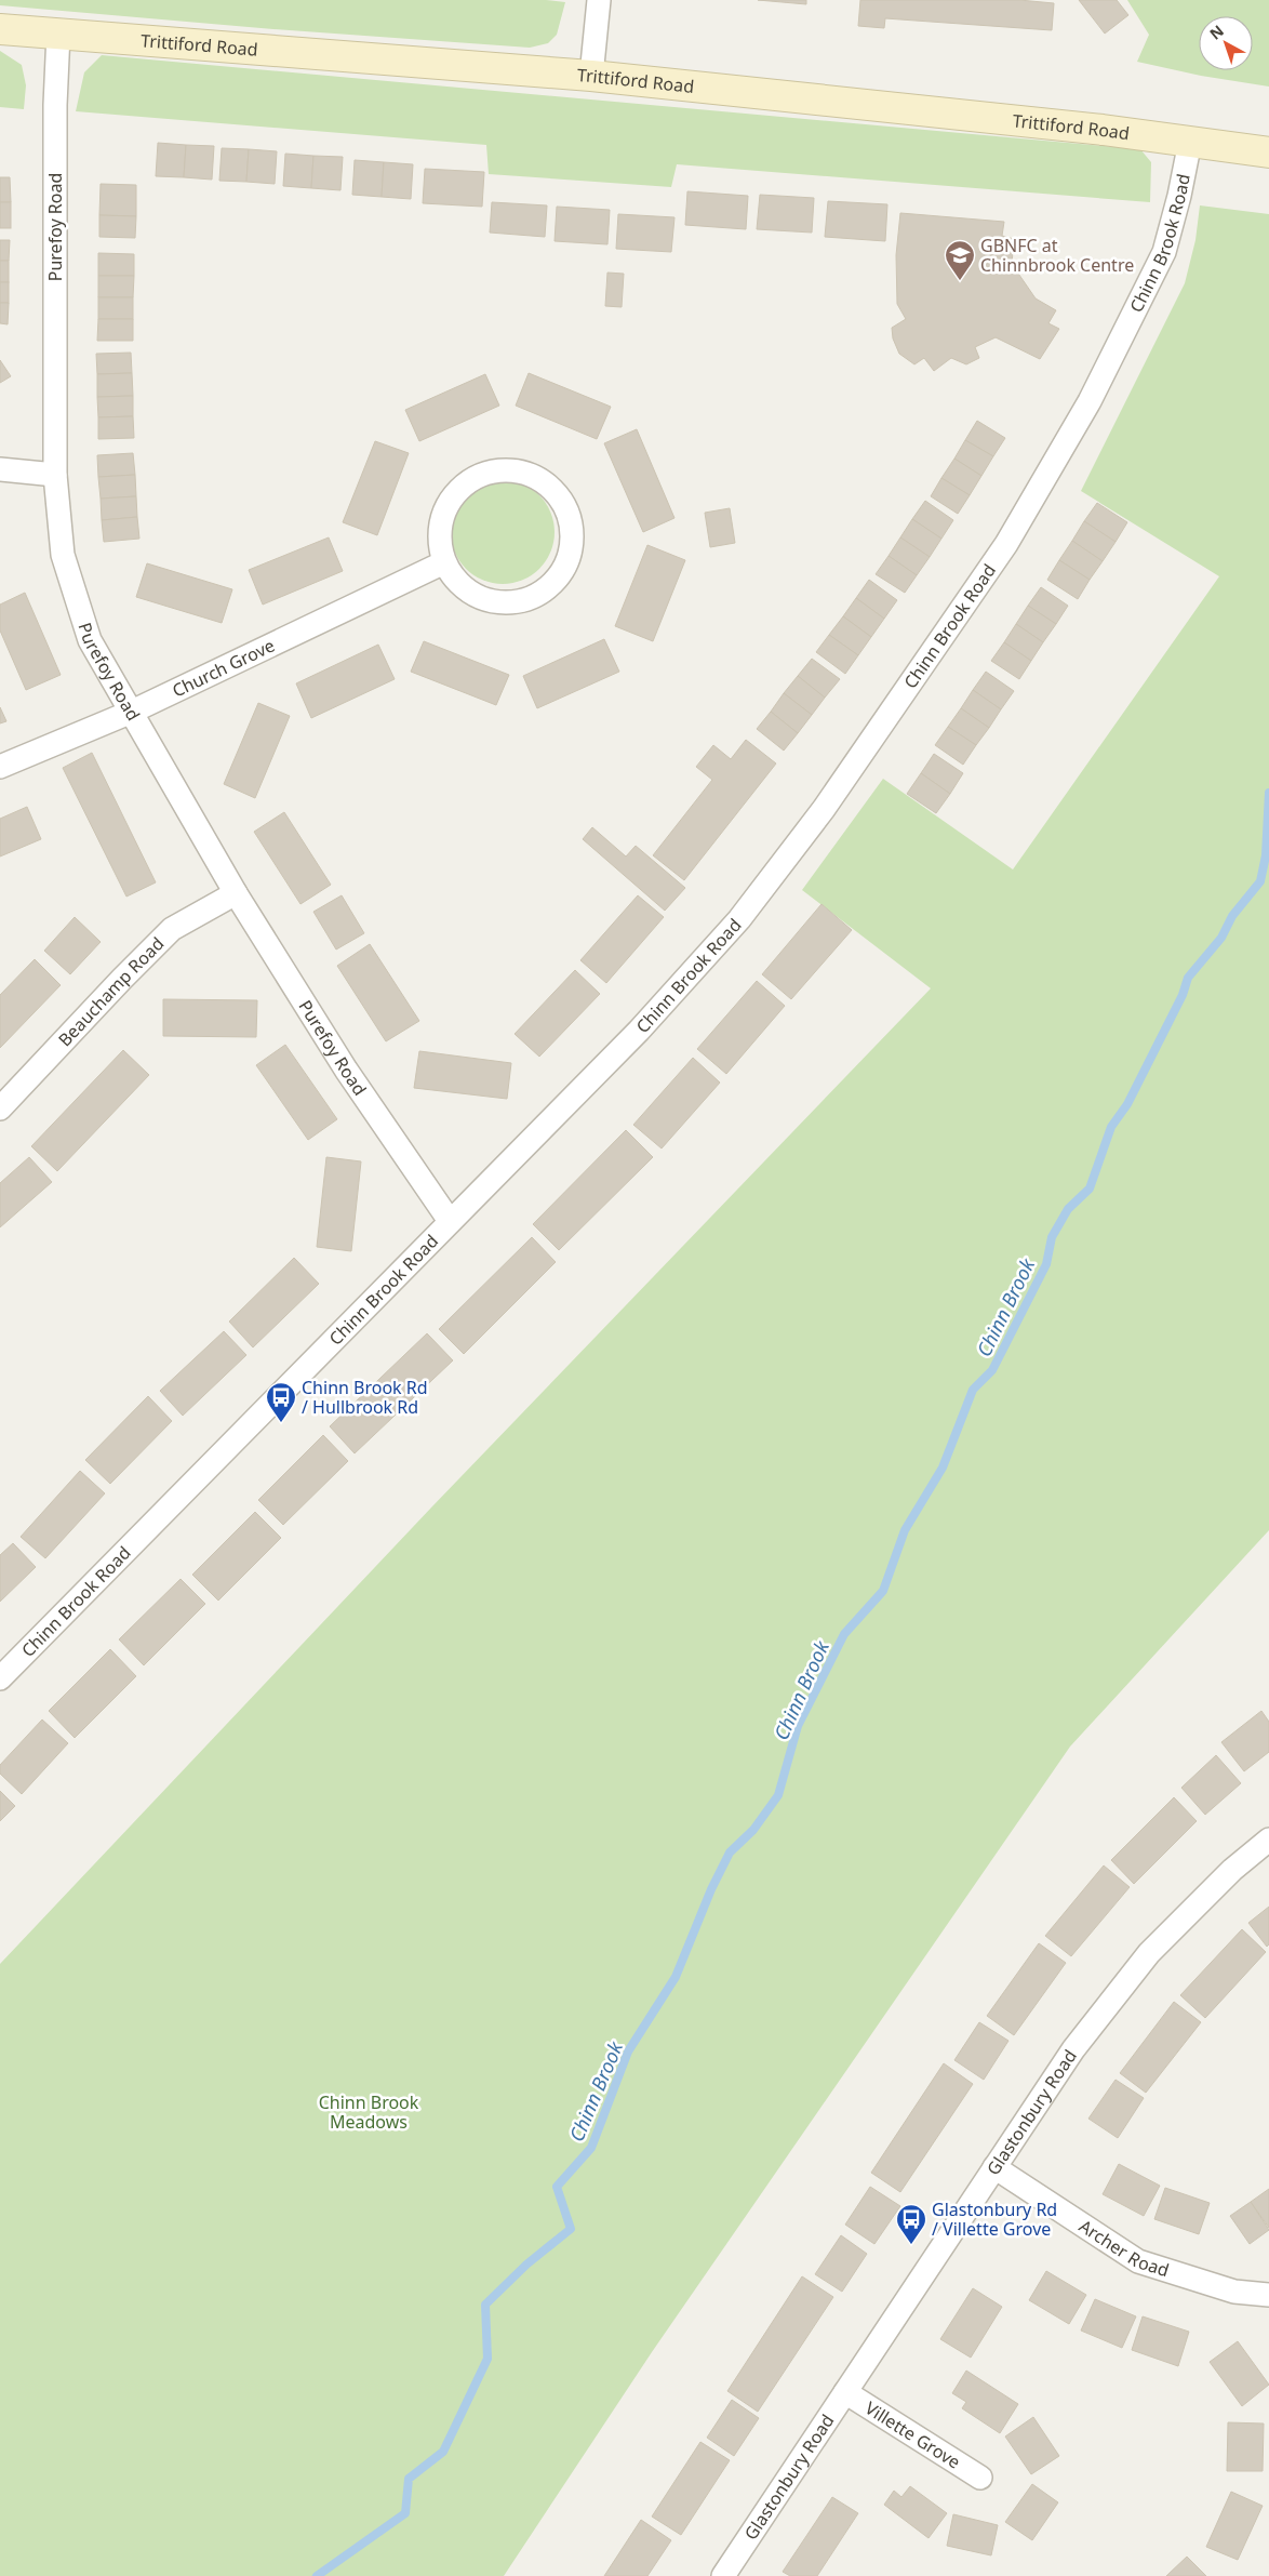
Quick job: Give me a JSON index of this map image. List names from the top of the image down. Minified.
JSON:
{"streets":{"street":["Trittiford Road","Purefoy Road","Chinn Brook Road","Church Grove","Beauchamp Road","Glastonbury Road","Archer Road","Villette Grove"]},"crossings":[["Trittiford Road","Purefoy Road"],["Trittiford Road","Chinn Brook Road"],["Purefoy Road","Chinn Brook Road"],["Purefoy Road","Church Grove"],["Purefoy Road","Beauchamp Road"],["Glastonbury Road","Archer Road"],["Glastonbury Road","Villette Grove"]],"water":["Chinn Brook"],"parks":["Chinn Brook Meadows"],"places":{"school or university":["GBNFC at Chinnbrook Centre"],"bus stop":["Chinn Brook Rd / Hullbrook Rd","Glastonbury Rd / Villette Grove"]},"north":"top left"}
